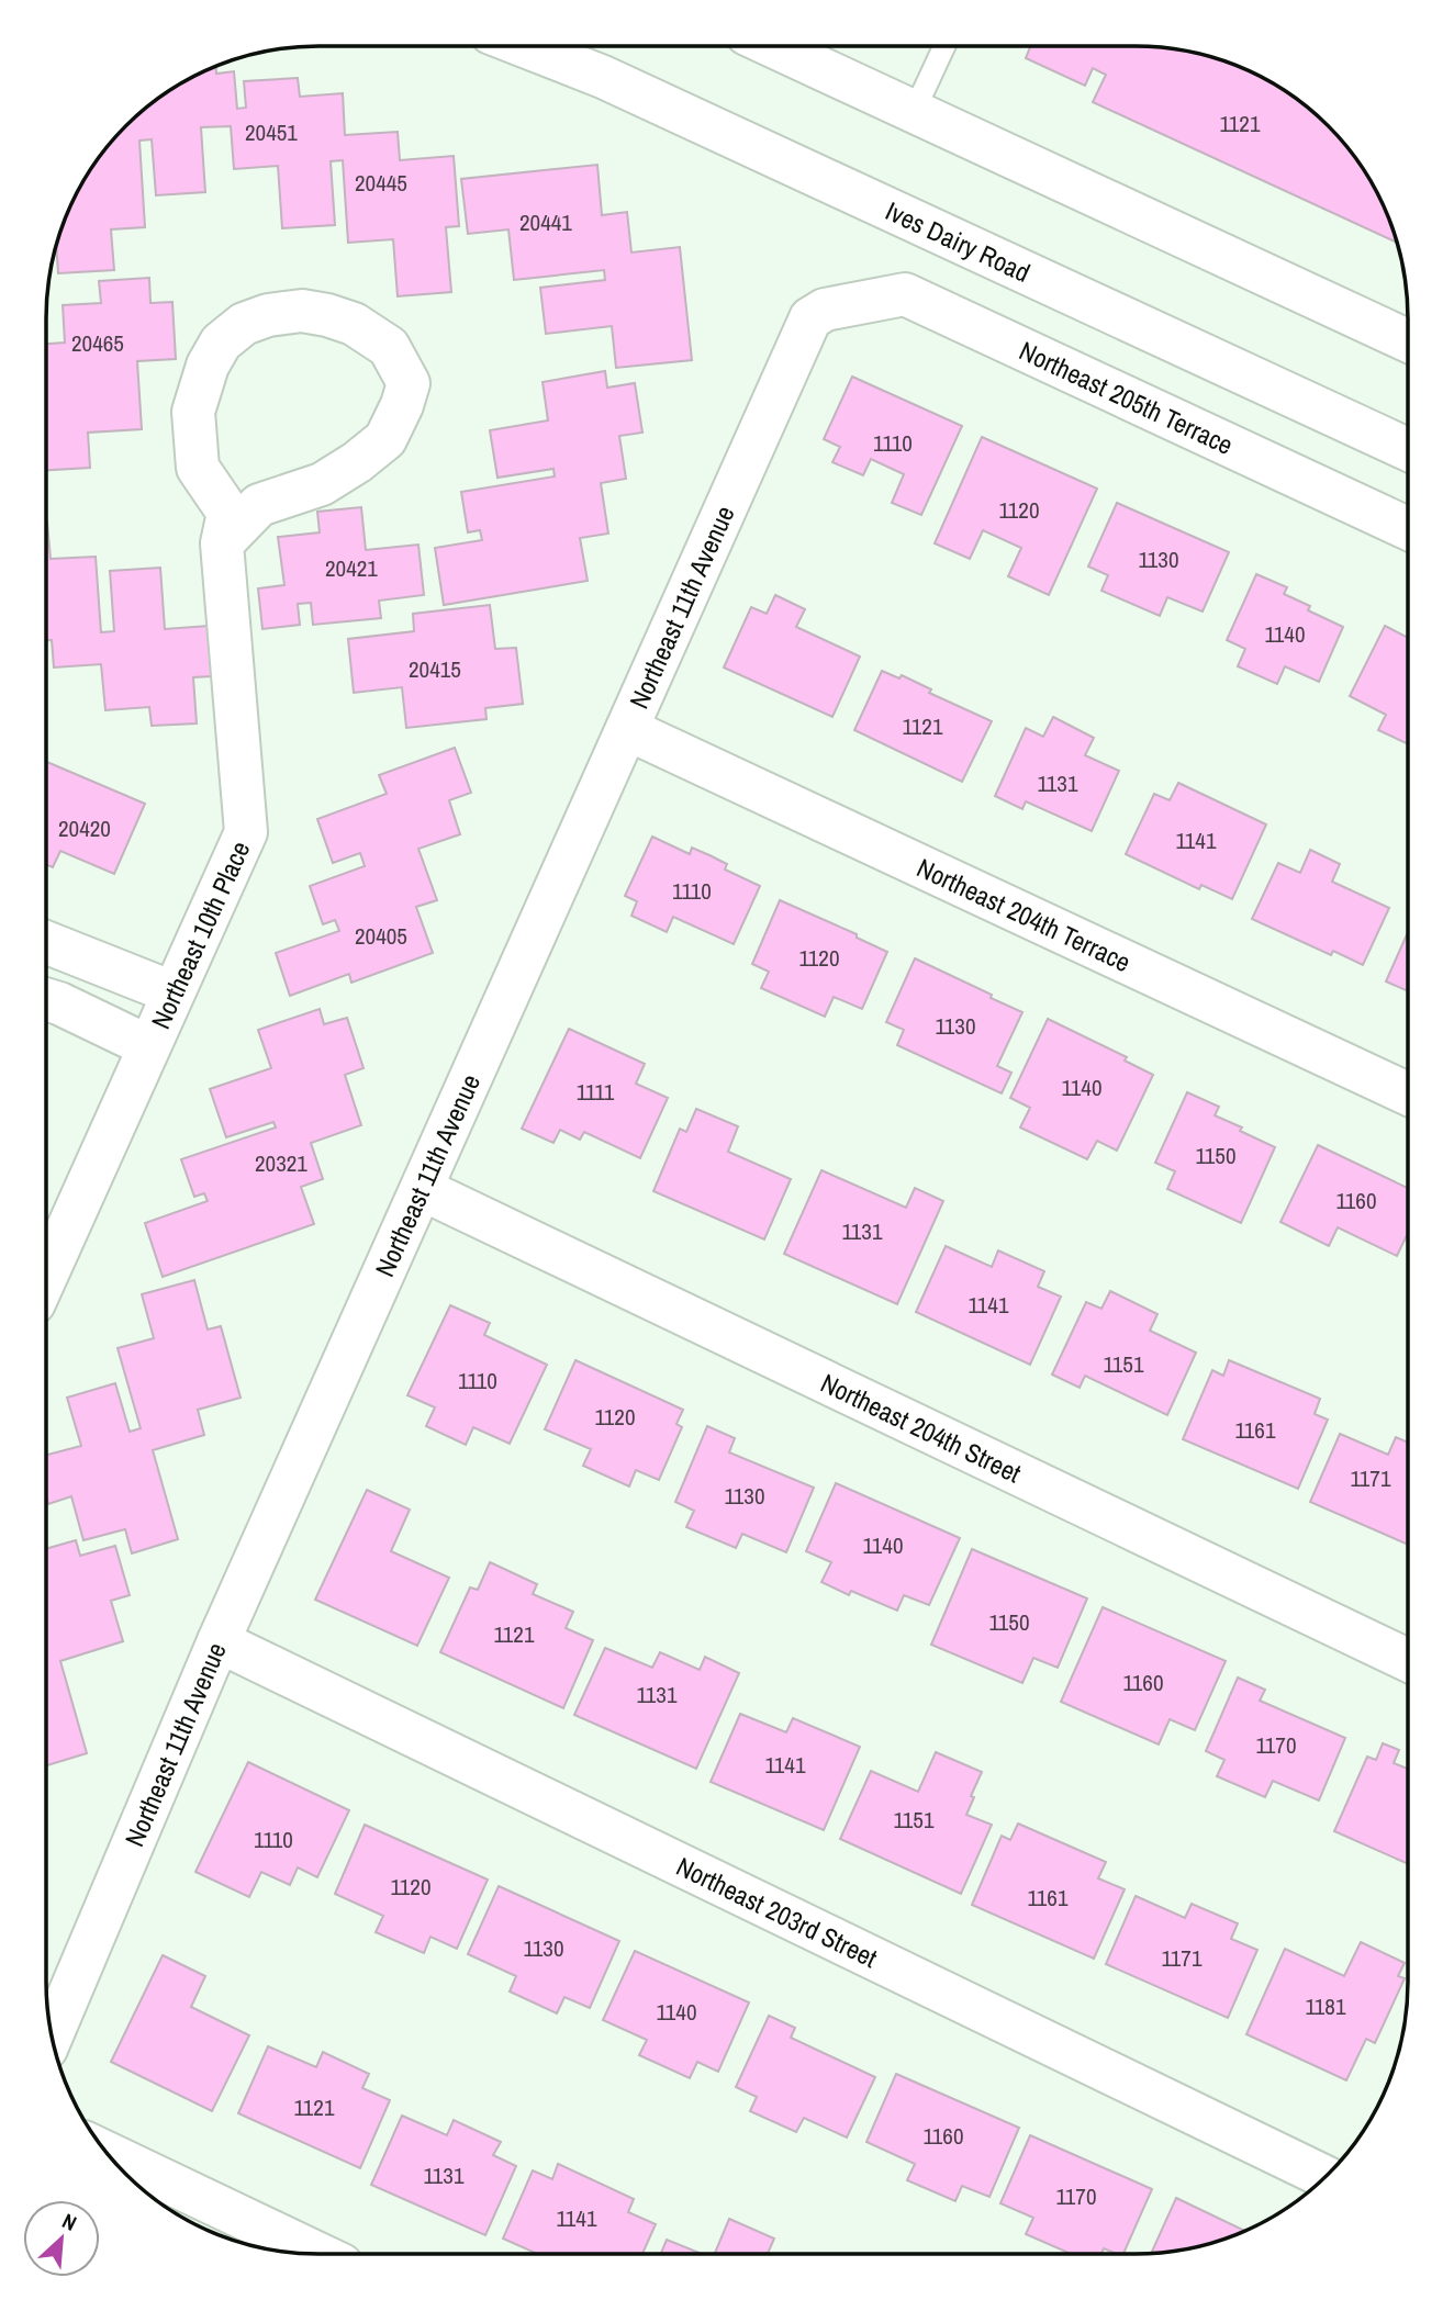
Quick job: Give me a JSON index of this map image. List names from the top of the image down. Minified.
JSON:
{"streets":{"street":["Ives Dairy Road","Northeast 205th Terrace","Northeast 11th Avenue","Northeast 204th Terrace","Northeast 10th Place","Northeast 204th Street","Northeast 203rd Street"]},"crossings":[["Northeast 205th Terrace","Northeast 11th Avenue"],["Northeast 11th Avenue","Northeast 204th Terrace"],["Northeast 11th Avenue","Northeast 204th Street"],["Northeast 11th Avenue","Northeast 203rd Street"]],"house_numbers":["1121","20451","20445","20441","20465","1110","1120","1130","20421","1140","20415","1121","1131","20420","1141","1110","20405","1120","1130","1140","1111","1150","20321","1160","1131","1141","1151","1110","1120","1161","1171","1130","1140","1150","1121","1160","1131","1170","1141","1151","1110","1120","1161","1130","1171","1181","1140","1121","1160","1131","1170","1141"],"north":"top right"}
